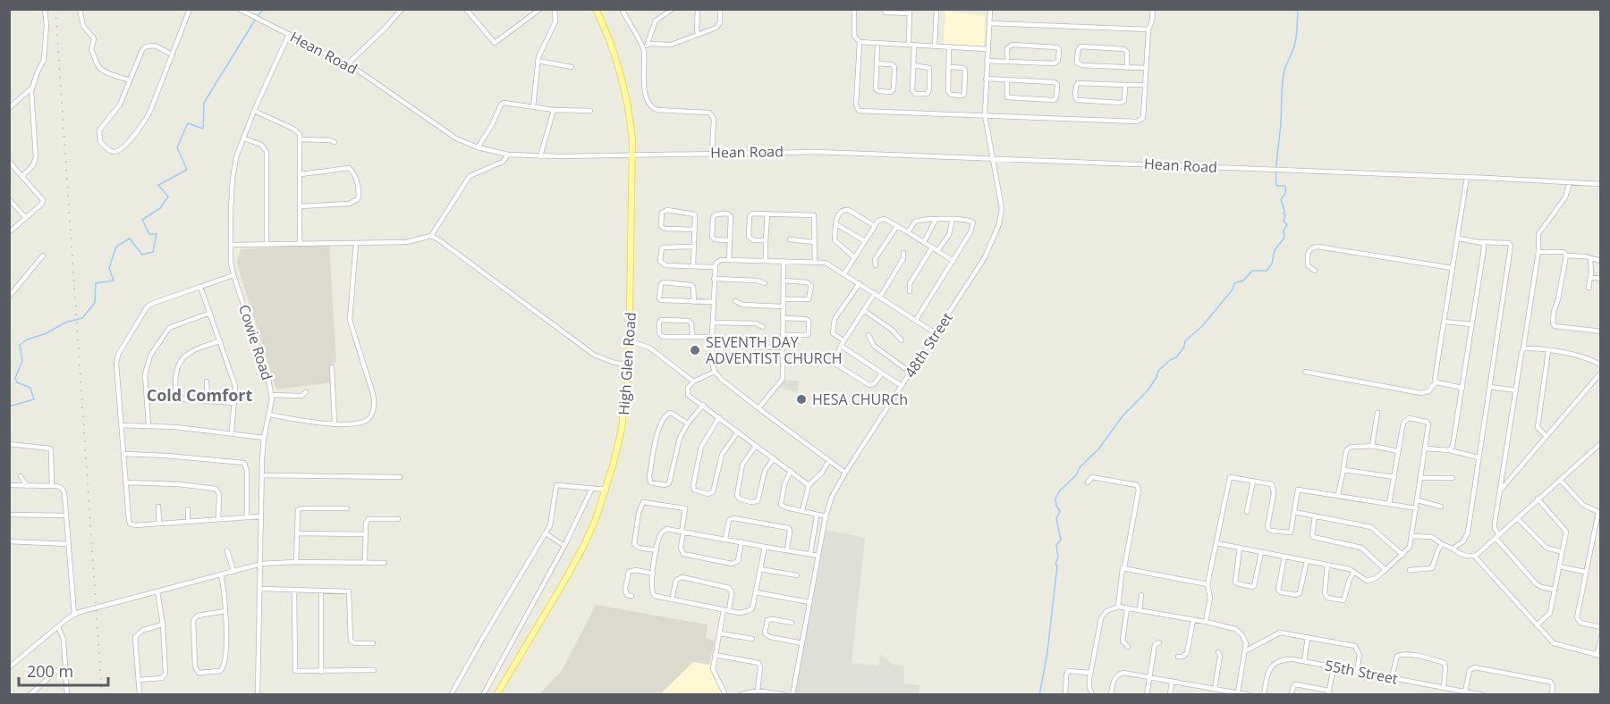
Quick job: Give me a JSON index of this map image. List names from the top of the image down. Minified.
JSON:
{"streets":{"main road":["High Glen Road"],"street":["Hean Road","Cowie Road","48th Street","55th Street"]},"crossings":[["Hean Road","Cowie Road"],["Hean Road","48th Street"],["Hean Road","High Glen Road"]],"districts":["Cold Comfort"],"places":["SEVENTH DAY ADVENTIST CHURCH","HESA CHURCh"],"scale_bar":"200 m"}
